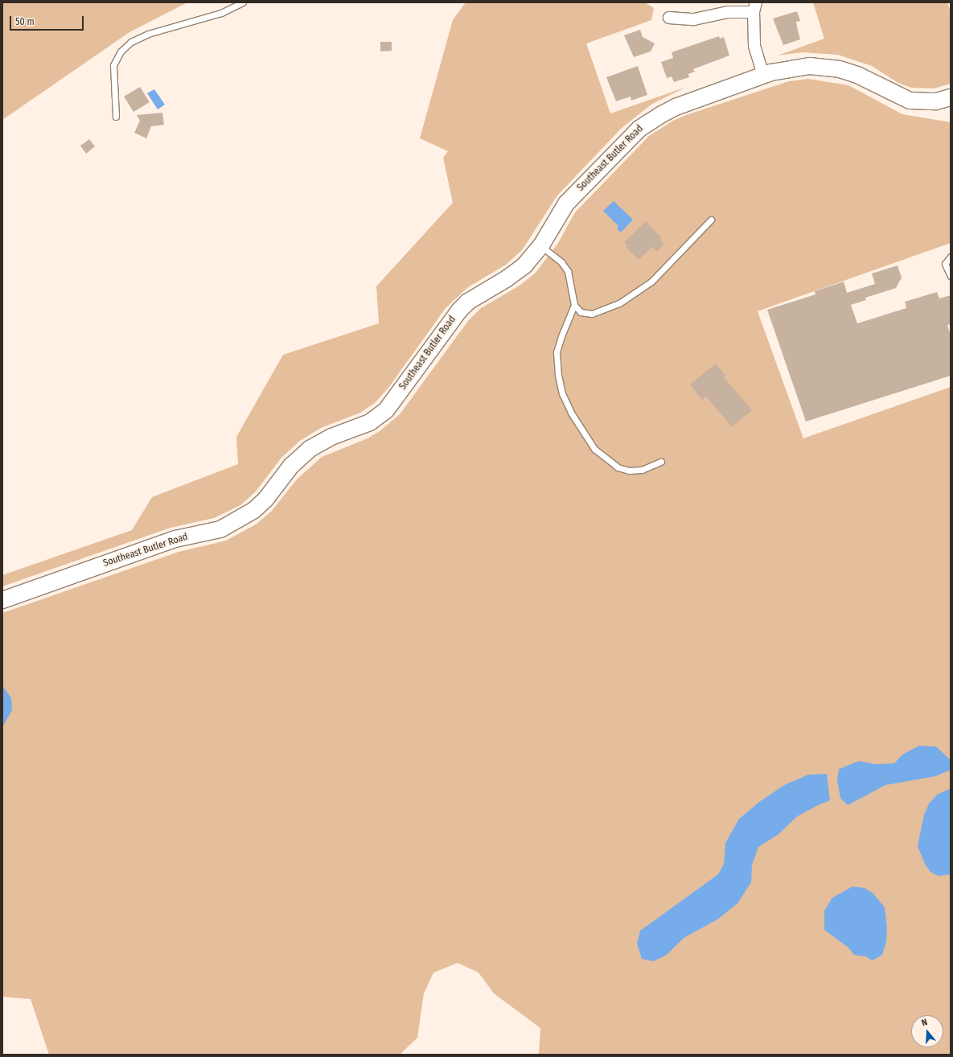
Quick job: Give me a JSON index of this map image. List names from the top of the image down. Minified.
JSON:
{"streets":{"main road":["Southeast Butler Road"]},"scale_bar":"50 m","north":"top"}
